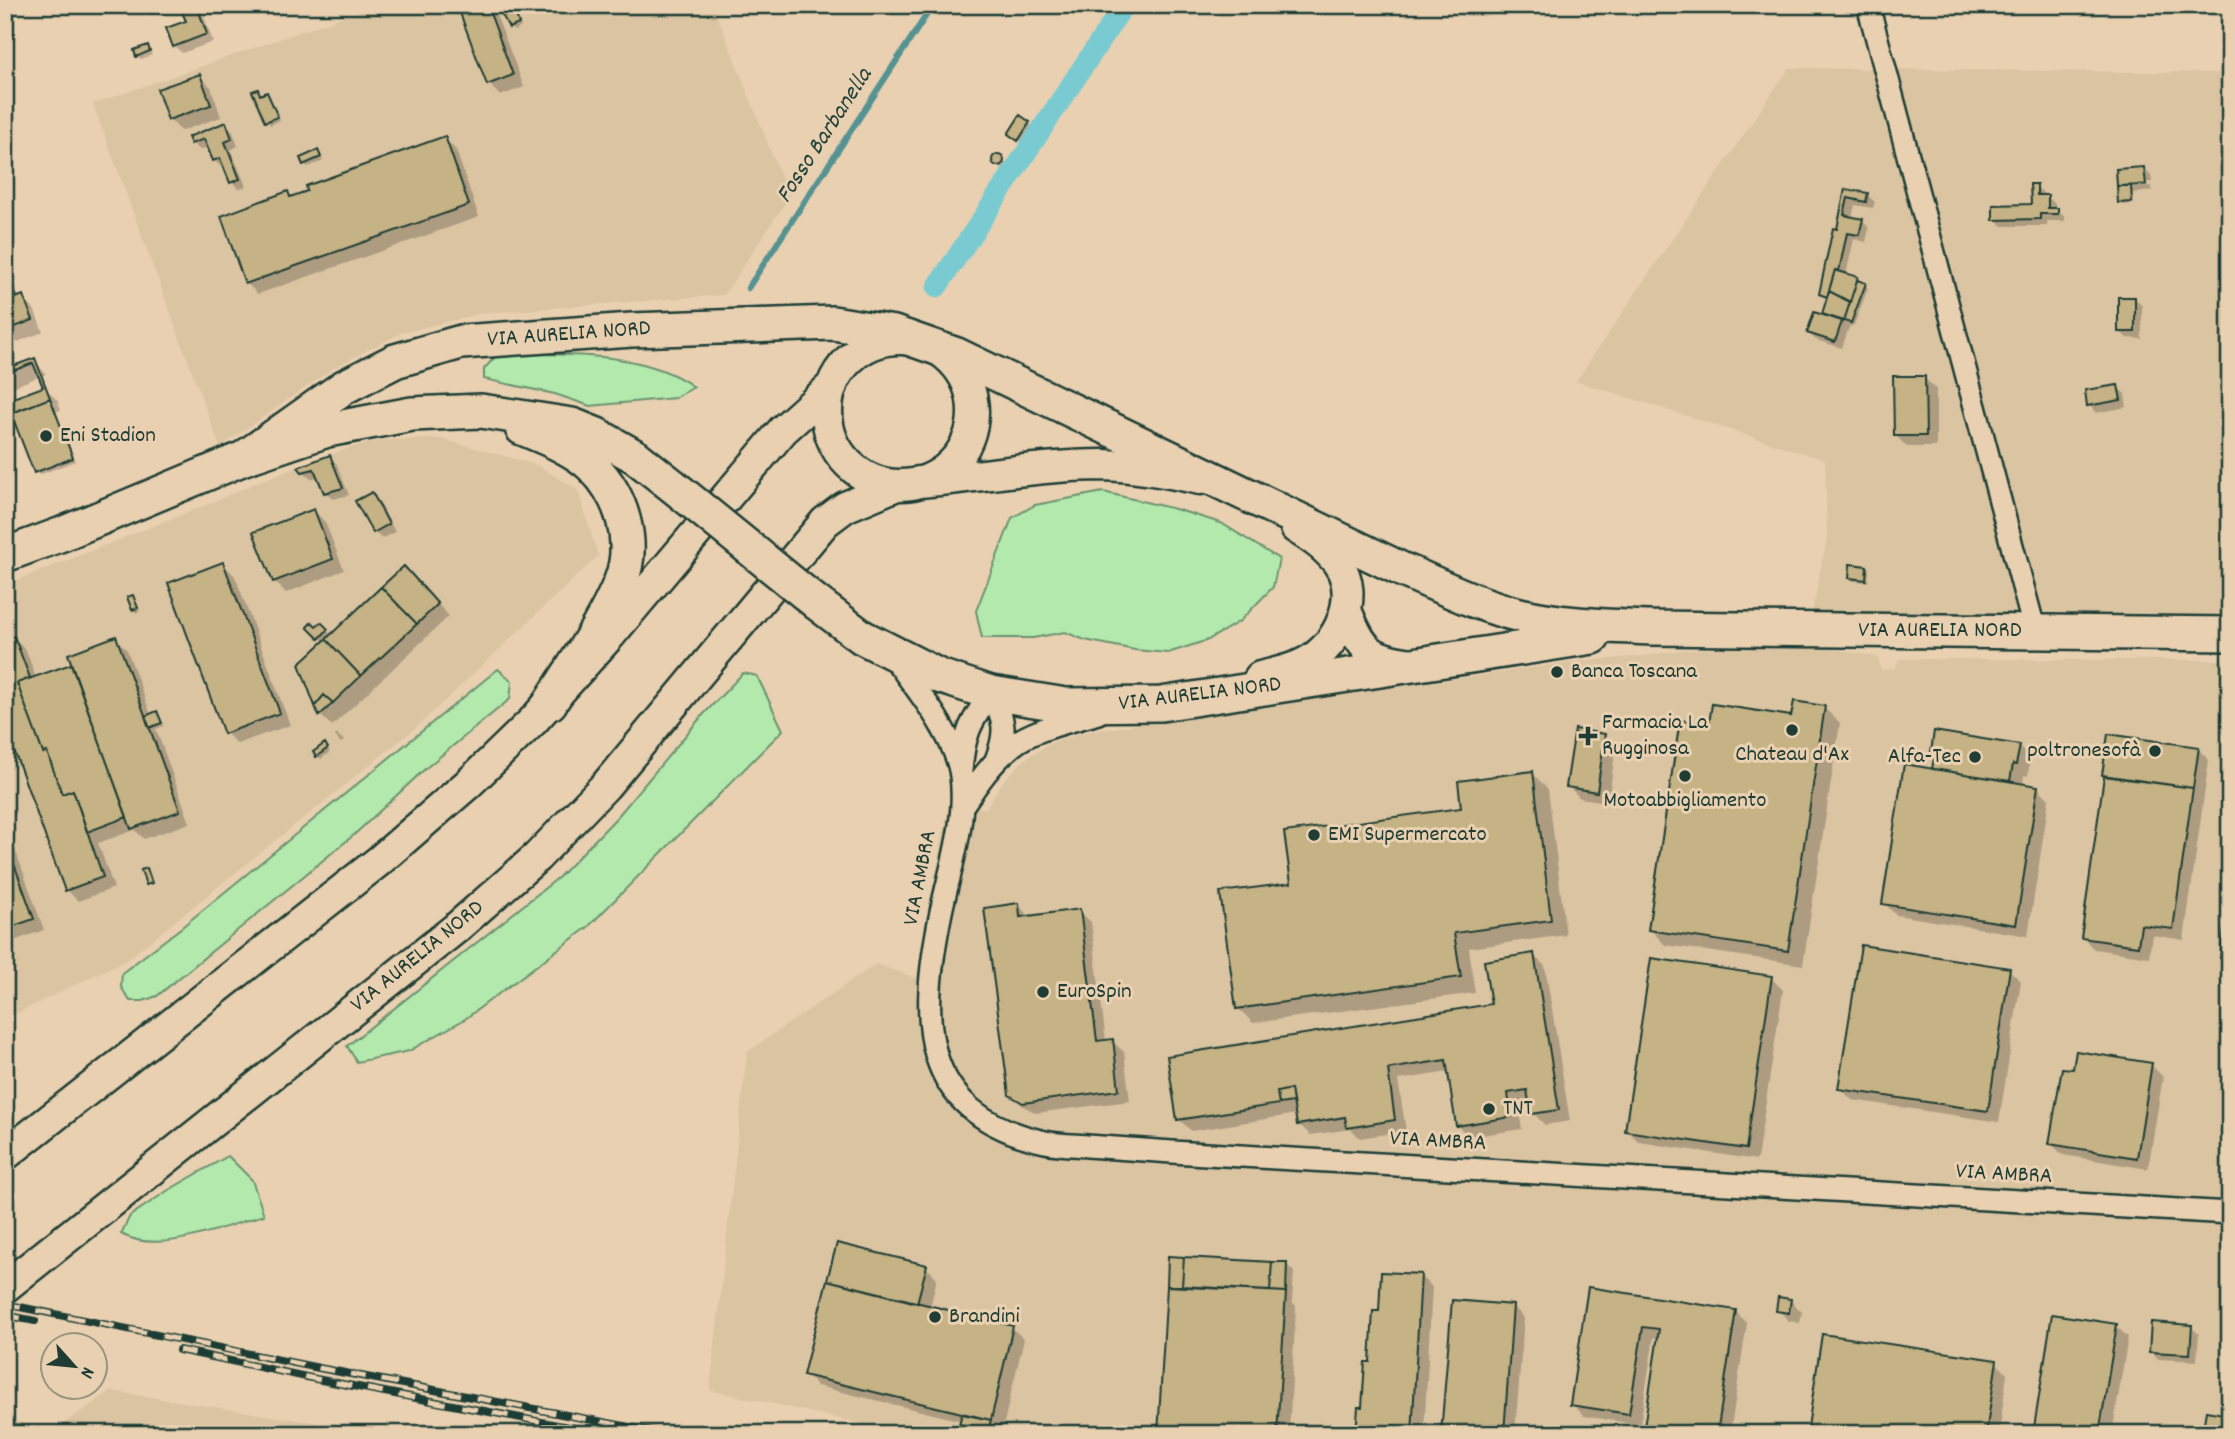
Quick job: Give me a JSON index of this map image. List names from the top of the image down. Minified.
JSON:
{"streets":{"main road":["VIA AURELIA NORD"],"street":["VIA AMBRA"]},"water":["Fosso Barbanella"],"places":{"other":["Eni Stadion","Banca Toscana","Chateau d'Ax","poltronesofà","Alfa-Tec","Motoabbigliamento","EMI Supermercato","EuroSpin","TNT","Brandini"],"health":["Farmacia La Rugginosa"]},"north":"bottom right"}
